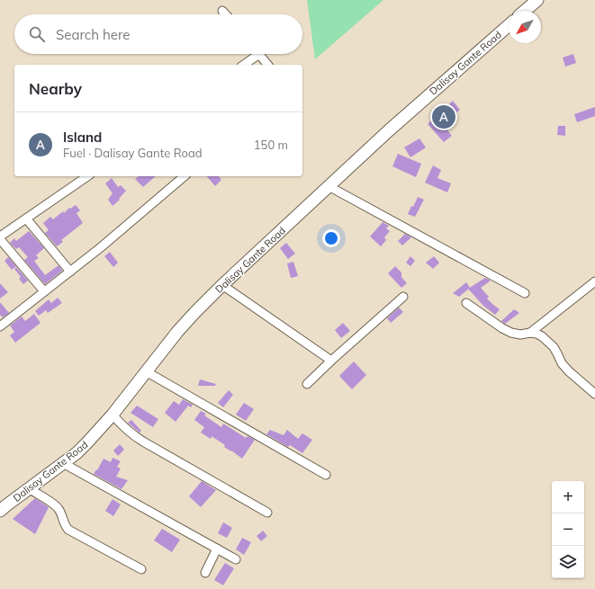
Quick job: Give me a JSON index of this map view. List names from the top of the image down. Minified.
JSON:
{"streets":{"main road":["Dalisay Gante Road"]},"north":"bottom left","page":{"search":"Search here","heading":"Nearby","pins":"A","list":[{"mark":"A","name":"Island","note":"Fuel · Dalisay Gante Road","value":"150 m"}],"map_buttons":["+","−"]}}
